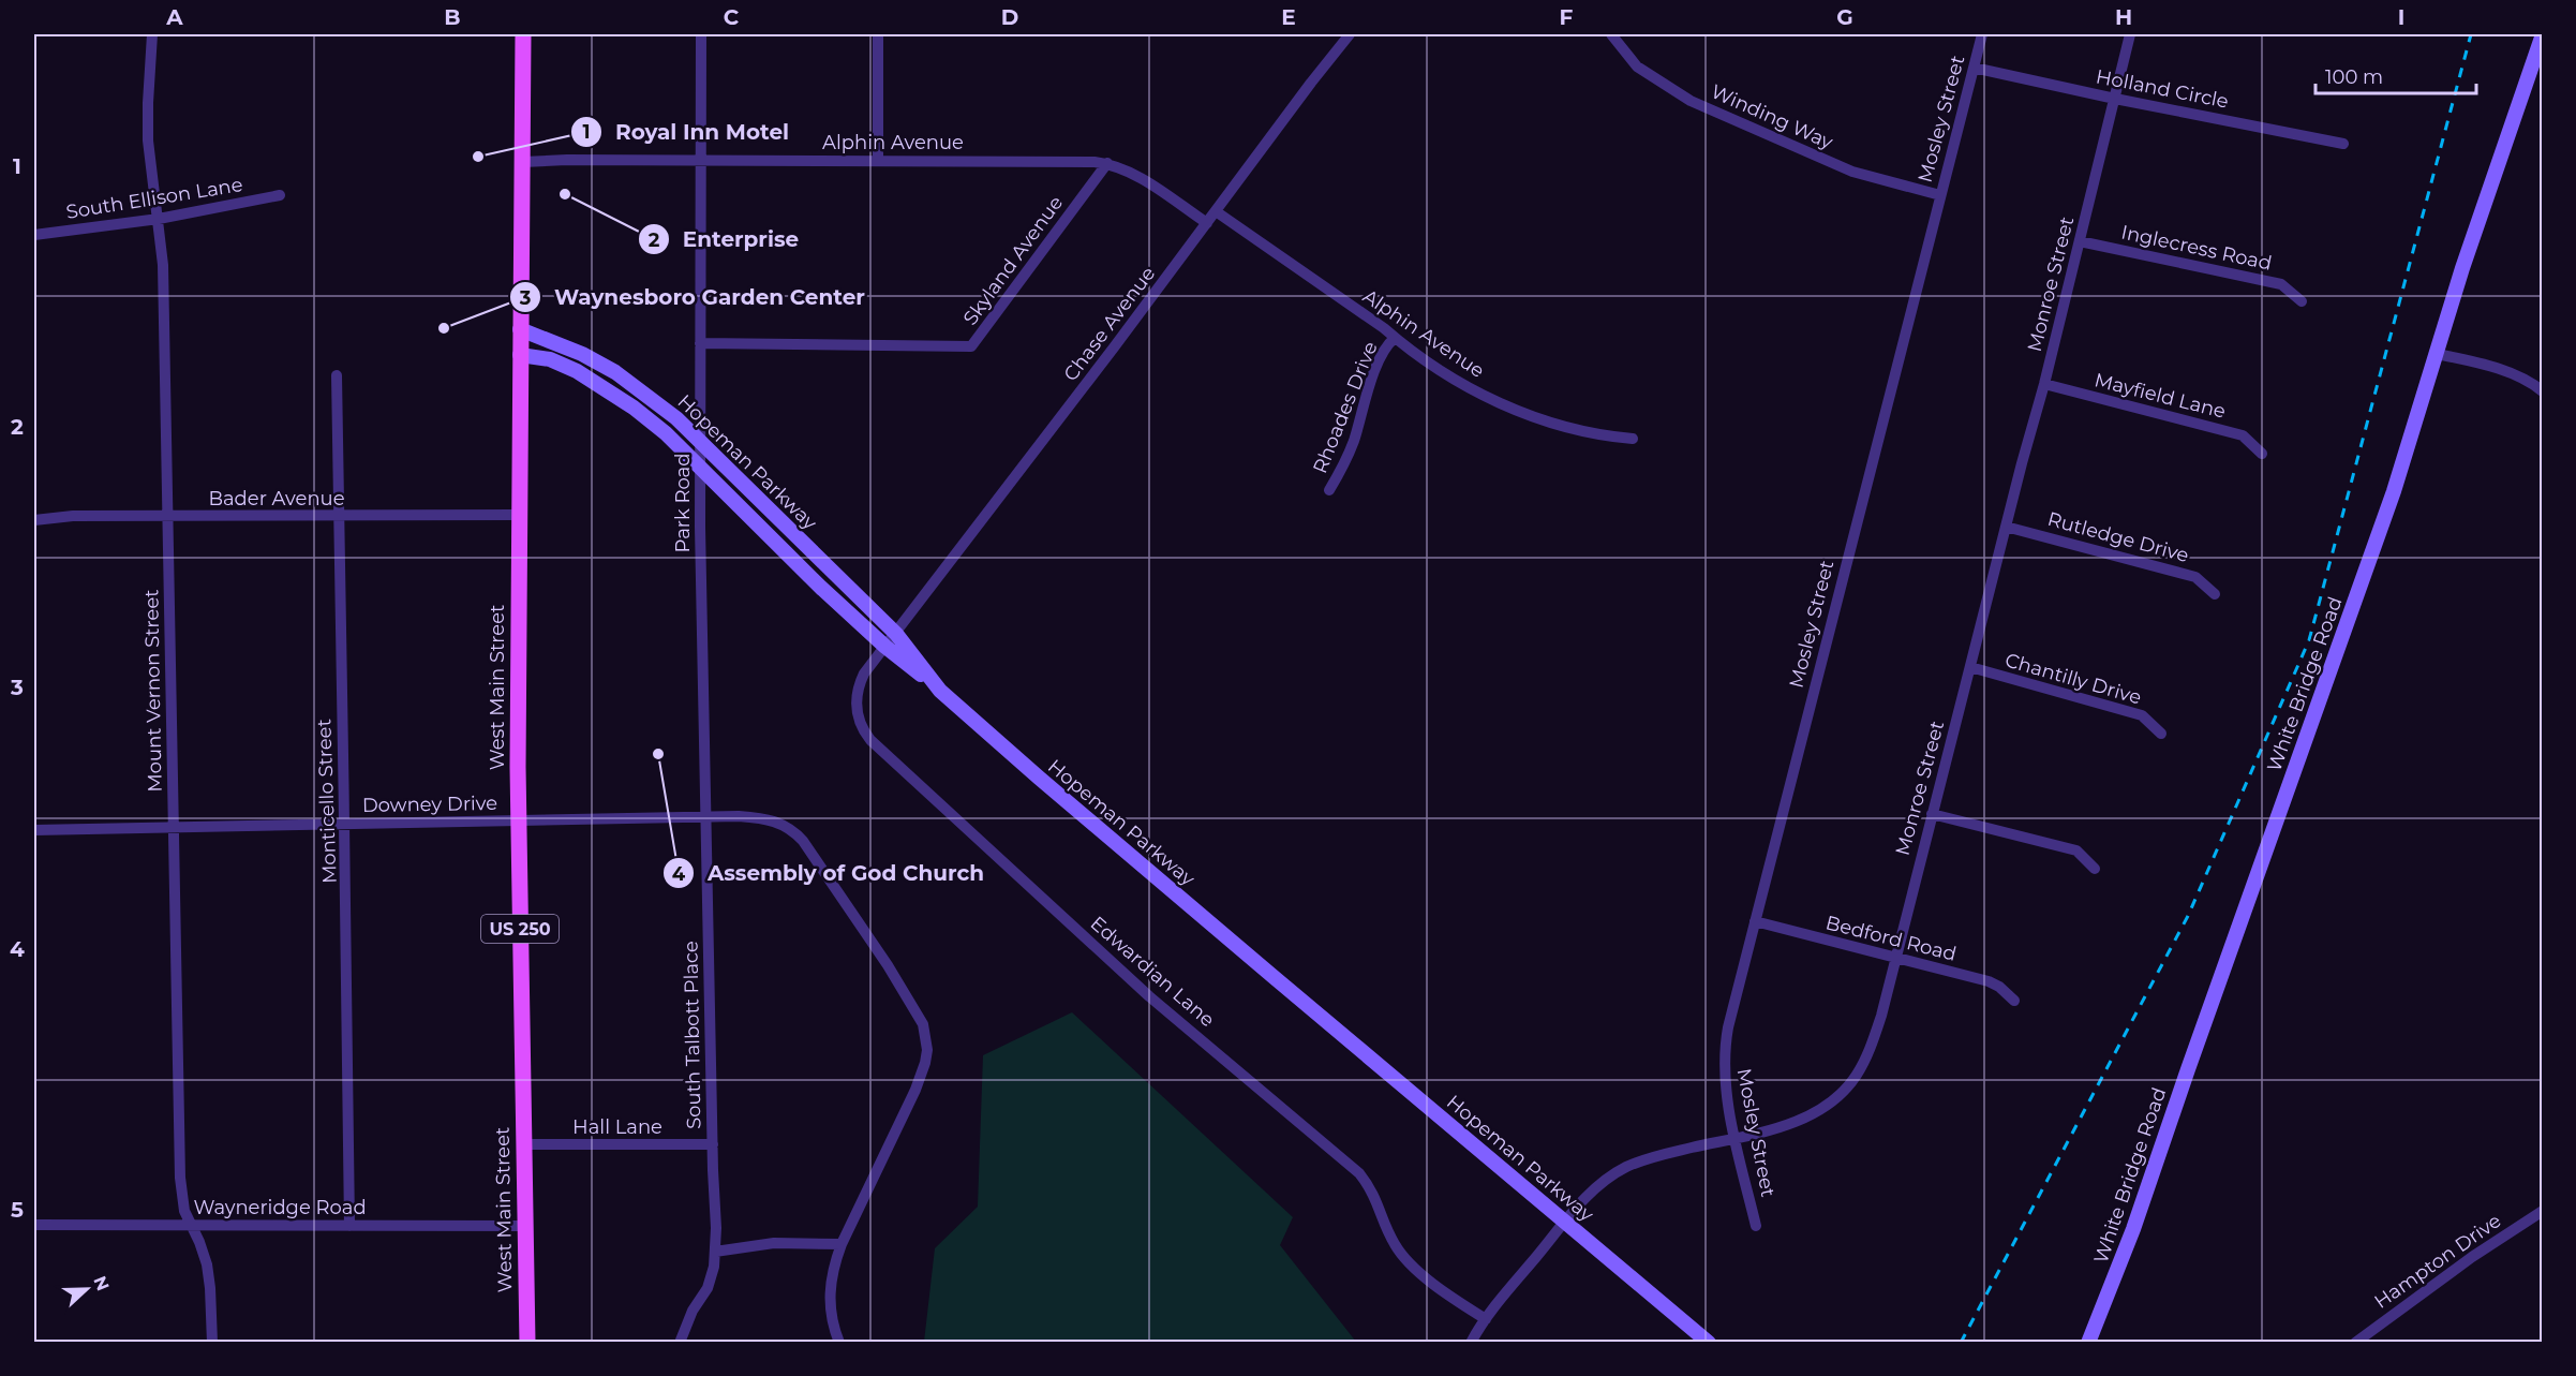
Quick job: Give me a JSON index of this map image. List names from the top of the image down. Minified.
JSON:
{"streets":{"main road":["Hopeman Parkway","White Bridge Road","West Main Street","US 250"],"street":["Holland Circle","Winding Way","Mosley Street","Alphin Avenue","South Ellison Lane","Inglecress Road","Skyland Avenue","Monroe Street","Chase Avenue","Mayfield Lane","Rhoades Drive","Bader Avenue","Park Road","Rutledge Drive","Chantilly Drive","Mount Vernon Street","Monticello Street","Downey Drive","Bedford Road","Edwardian Lane","South Talbott Place","Hall Lane","Wayneridge Road","Hampton Drive"]},"crossings":[["Holland Circle","Mosley Street"],["Holland Circle","Monroe Street"],["Winding Way","Mosley Street"],["Mosley Street","Monroe Street"],["Mosley Street","Bedford Road"],["Alphin Avenue","Skyland Avenue"],["Alphin Avenue","Chase Avenue"],["Alphin Avenue","Rhoades Drive"],["Alphin Avenue","Park Road"],["Alphin Avenue","West Main Street"],["South Ellison Lane","Mount Vernon Street"],["Inglecress Road","Monroe Street"],["Skyland Avenue","Park Road"],["Monroe Street","Mayfield Lane"],["Monroe Street","Hopeman Parkway"],["Monroe Street","Rutledge Drive"],["Monroe Street","Chantilly Drive"],["Monroe Street","Bedford Road"],["Monroe Street","Edwardian Lane"],["Chase Avenue","Hopeman Parkway"],["Chase Avenue","Edwardian Lane"],["Hopeman Parkway","Park Road"],["Hopeman Parkway","West Main Street"],["Hopeman Parkway","Edwardian Lane"],["Bader Avenue","West Main Street"],["Bader Avenue","Mount Vernon Street"],["Bader Avenue","Monticello Street"],["Park Road","Downey Drive"],["Park Road","South Talbott Place"],["West Main Street","Downey Drive"],["West Main Street","Hall Lane"],["West Main Street","Wayneridge Road"],["Mount Vernon Street","Downey Drive"],["Mount Vernon Street","Wayneridge Road"],["Monticello Street","Downey Drive"],["Monticello Street","Wayneridge Road"],["Downey Drive","South Talbott Place"],["South Talbott Place","Hall Lane"]],"places":["Royal Inn Motel","Enterprise","Waynesboro Garden Center","Assembly of God Church"],"scale_bar":"100 m","north":"right","grid":{"columns":["A","B","C","D","E","F","G","H","I"],"rows":["1","2","3","4","5"]}}
